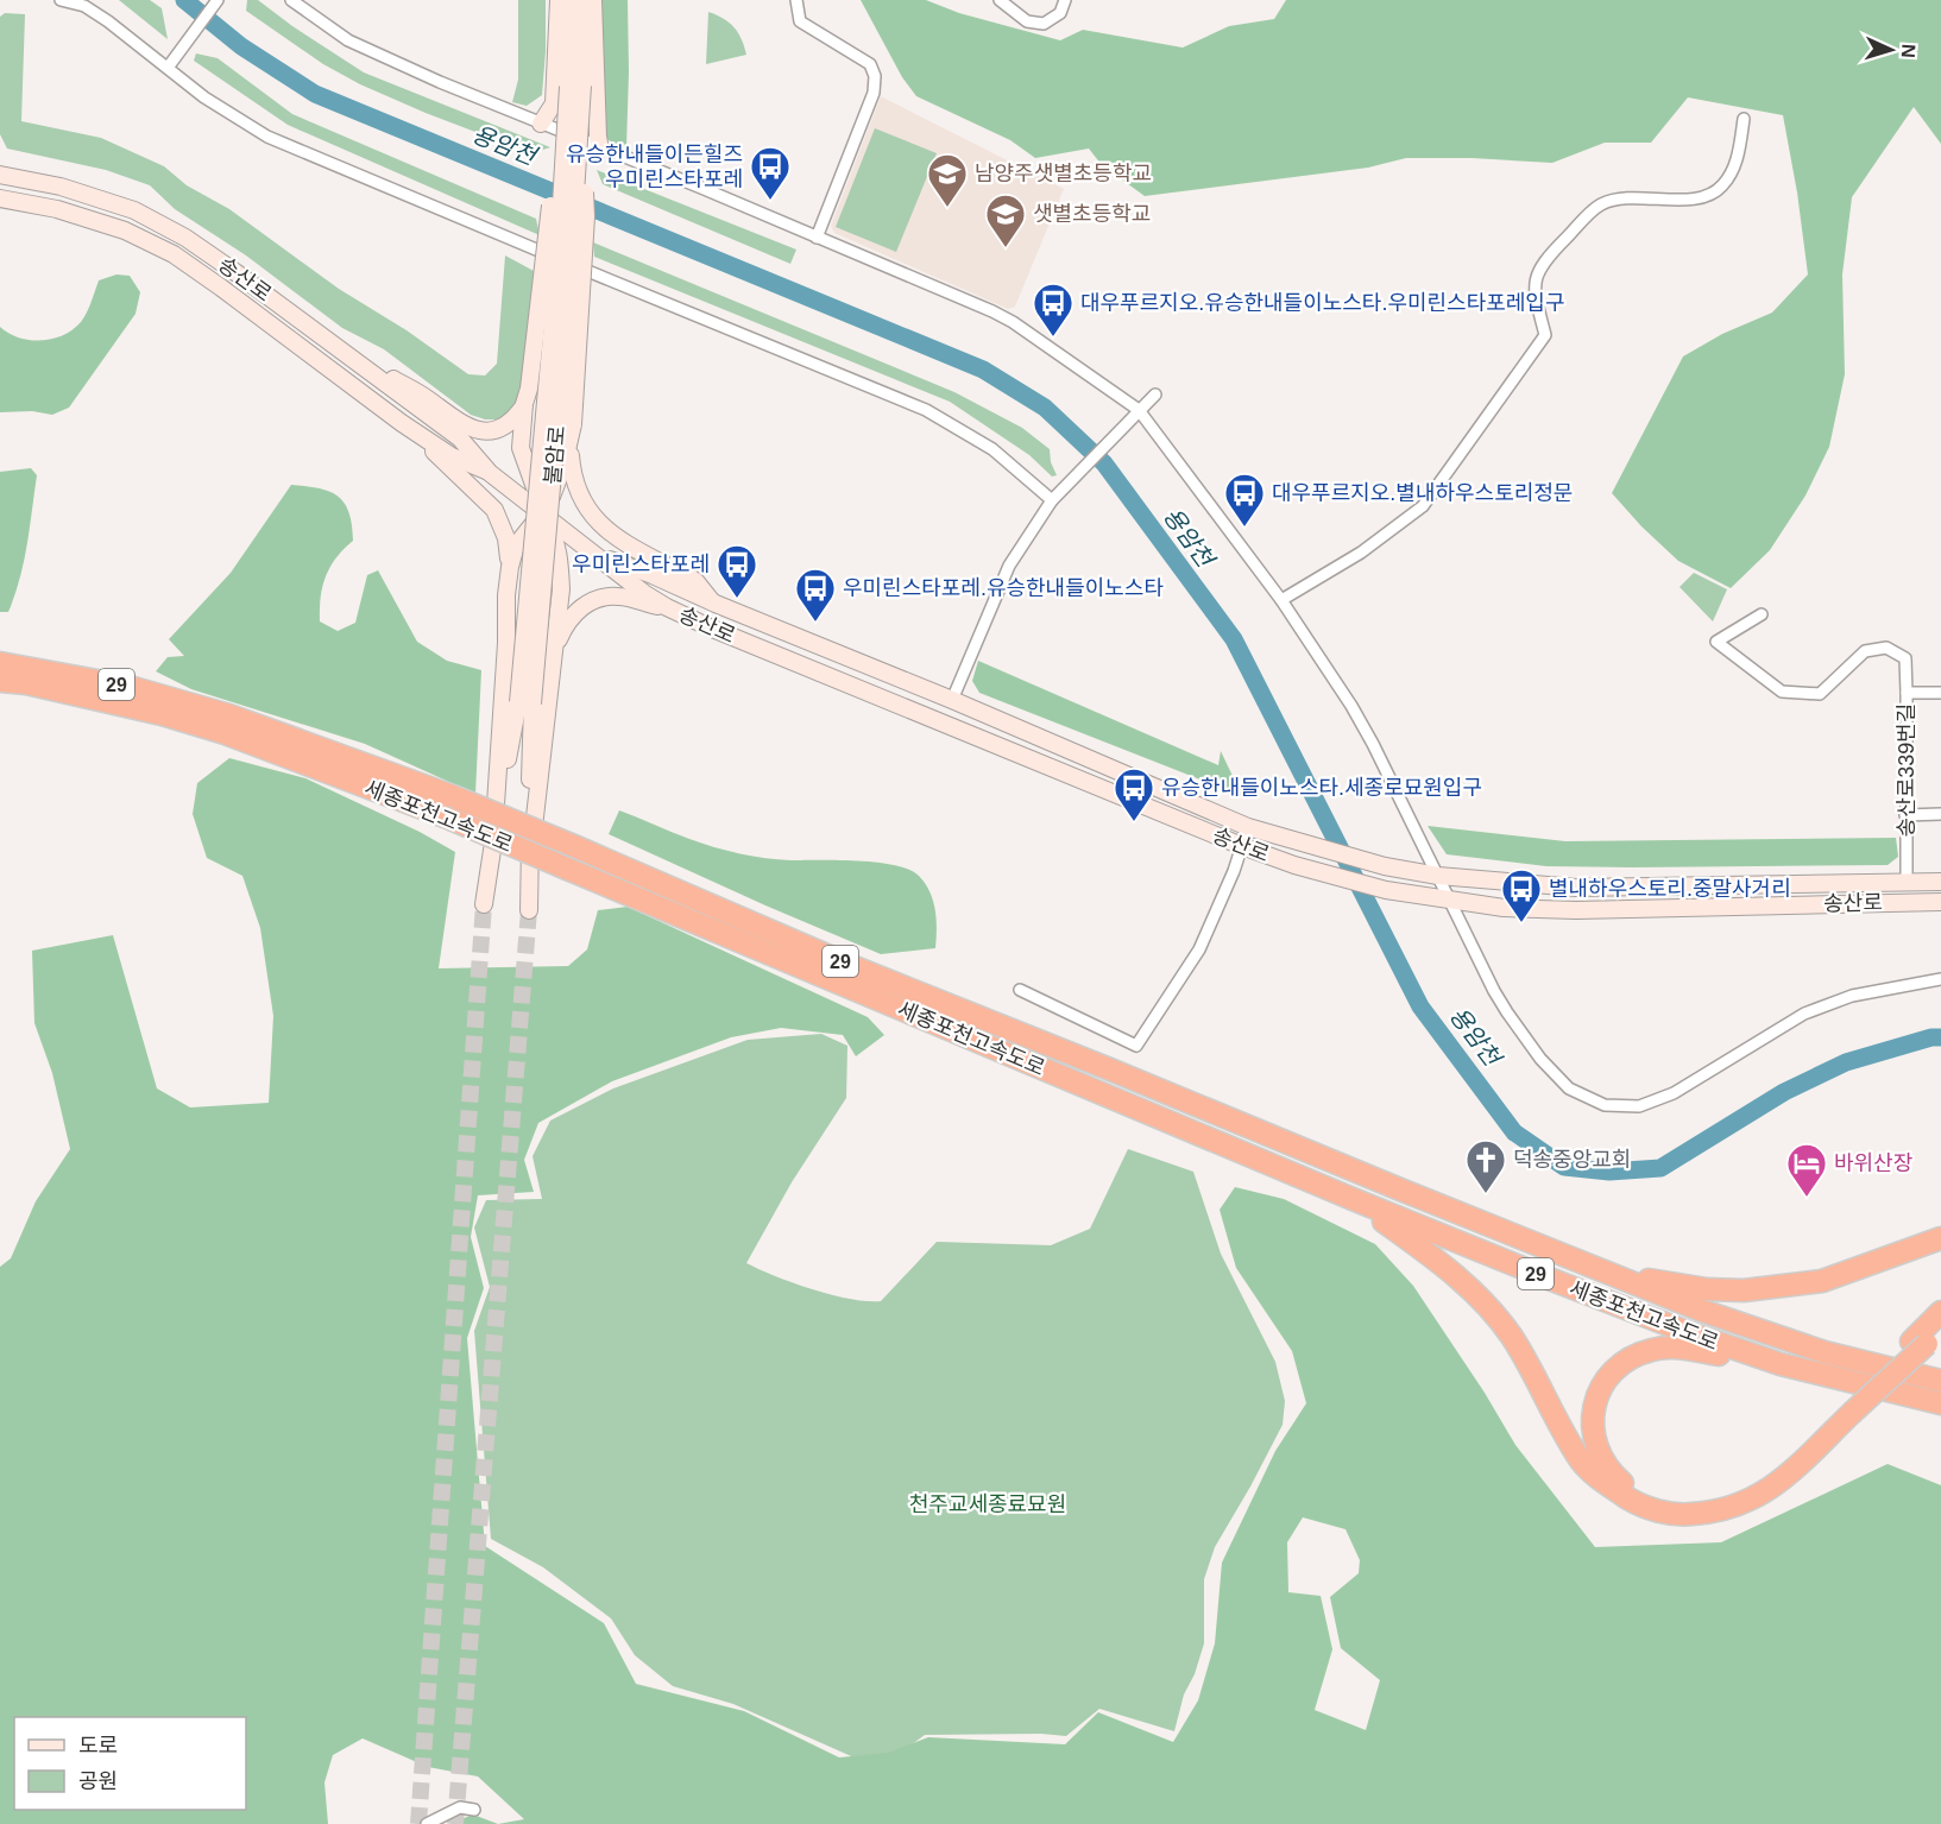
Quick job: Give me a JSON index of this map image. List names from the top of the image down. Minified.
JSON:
{"streets":{"highway":["29","세종포천고속도로"],"street":["송산로","불암로","송산로339번길"]},"crossings":[["송산로","송산로339번길"]],"water":["용암천"],"parks":["천주교세종료묘원"],"places":{"bus stop":["유승한내들이든힐즈 우미린스타포레","대우푸르지오.유승한내들이노스타.우미린스타포레입구","대우푸르지오.별내하우스토리정문","우미린스타포레","우미린스타포레.유승한내들이노스타","유승한내들이노스타.세종로묘원입구","별내하우스토리.중말사거리"],"school or university":["남양주샛별초등학교","샛별초등학교"],"church":["덕송중앙교회"],"hotel":["바위산장"]},"legend":["도로","공원"],"north":"right"}
